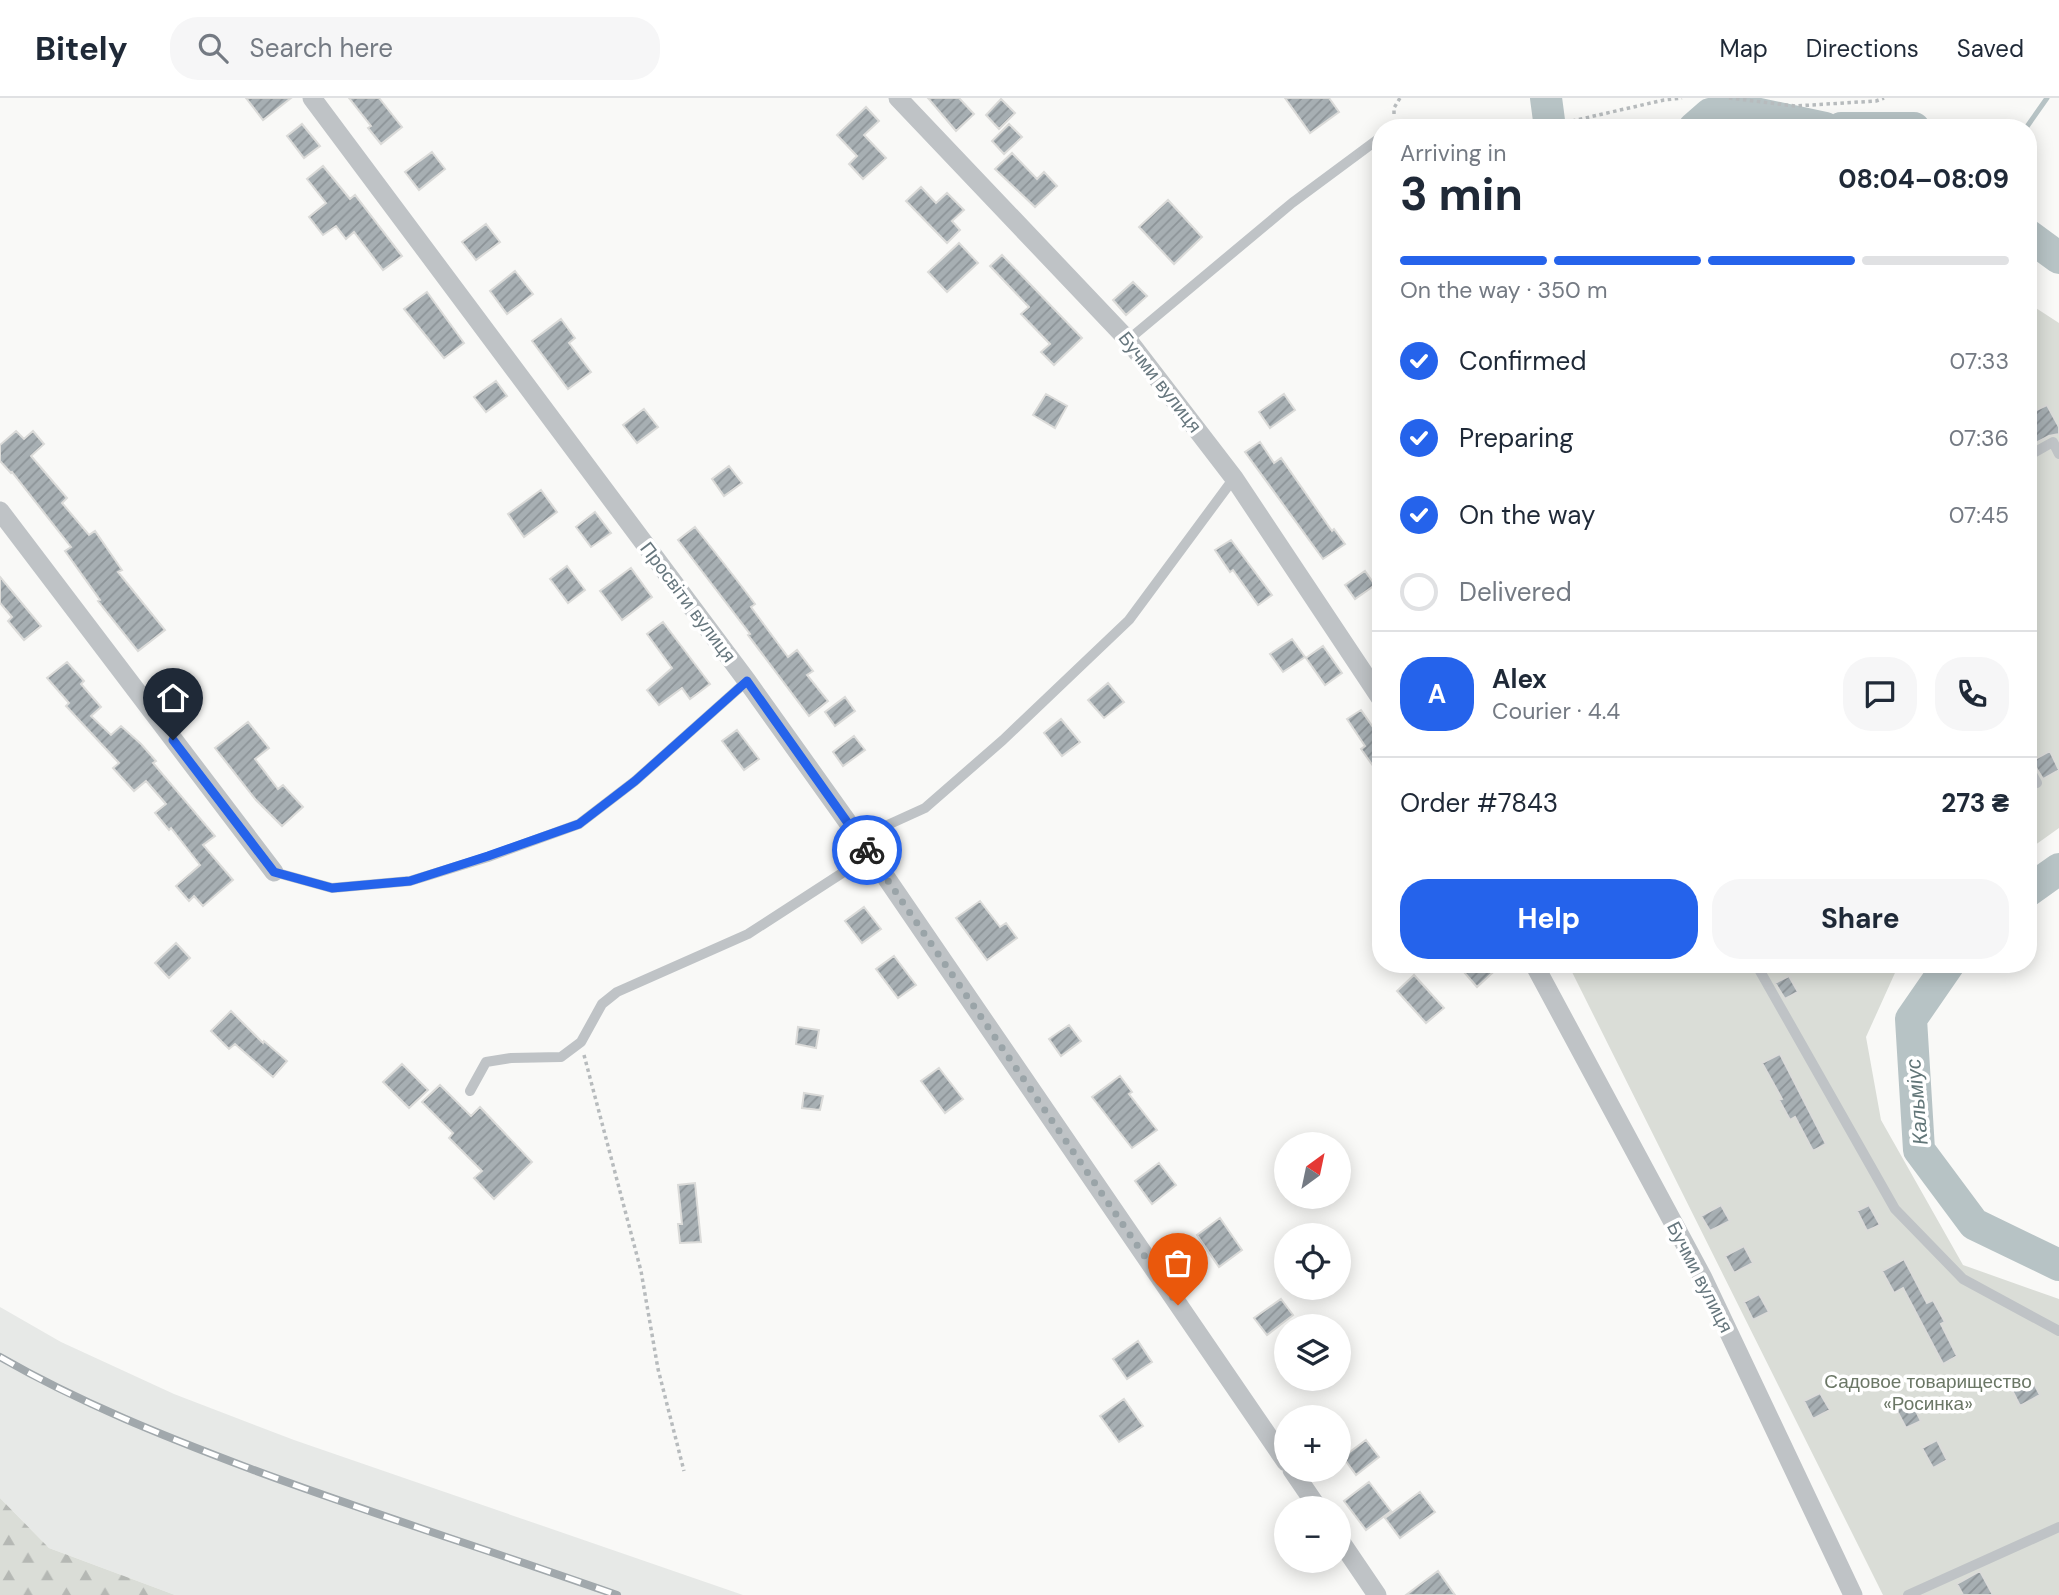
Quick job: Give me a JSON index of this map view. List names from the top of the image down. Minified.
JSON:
{"streets":{"street":["Бучми вулиця","Просвіти вулиця"]},"water":["Кальміус"],"parks":["Садовое товарищество «Росинка»"],"north":"top right","page":{"header":"Bitely","search":"Search here","nav":["Map","Directions","Saved"],"heading":["3 min","Arriving in","08:04–08:09"],"panel":["Alex","Courier · 4.4","Order #7843","273 ₴"],"bar":"On the way · 350 m","list":[["Confirmed","07:33"],["Preparing","07:36"],["On the way","07:45"],"Delivered"],"round":"A","buttons":["Help","Share"],"map_buttons":["+","−"]}}
